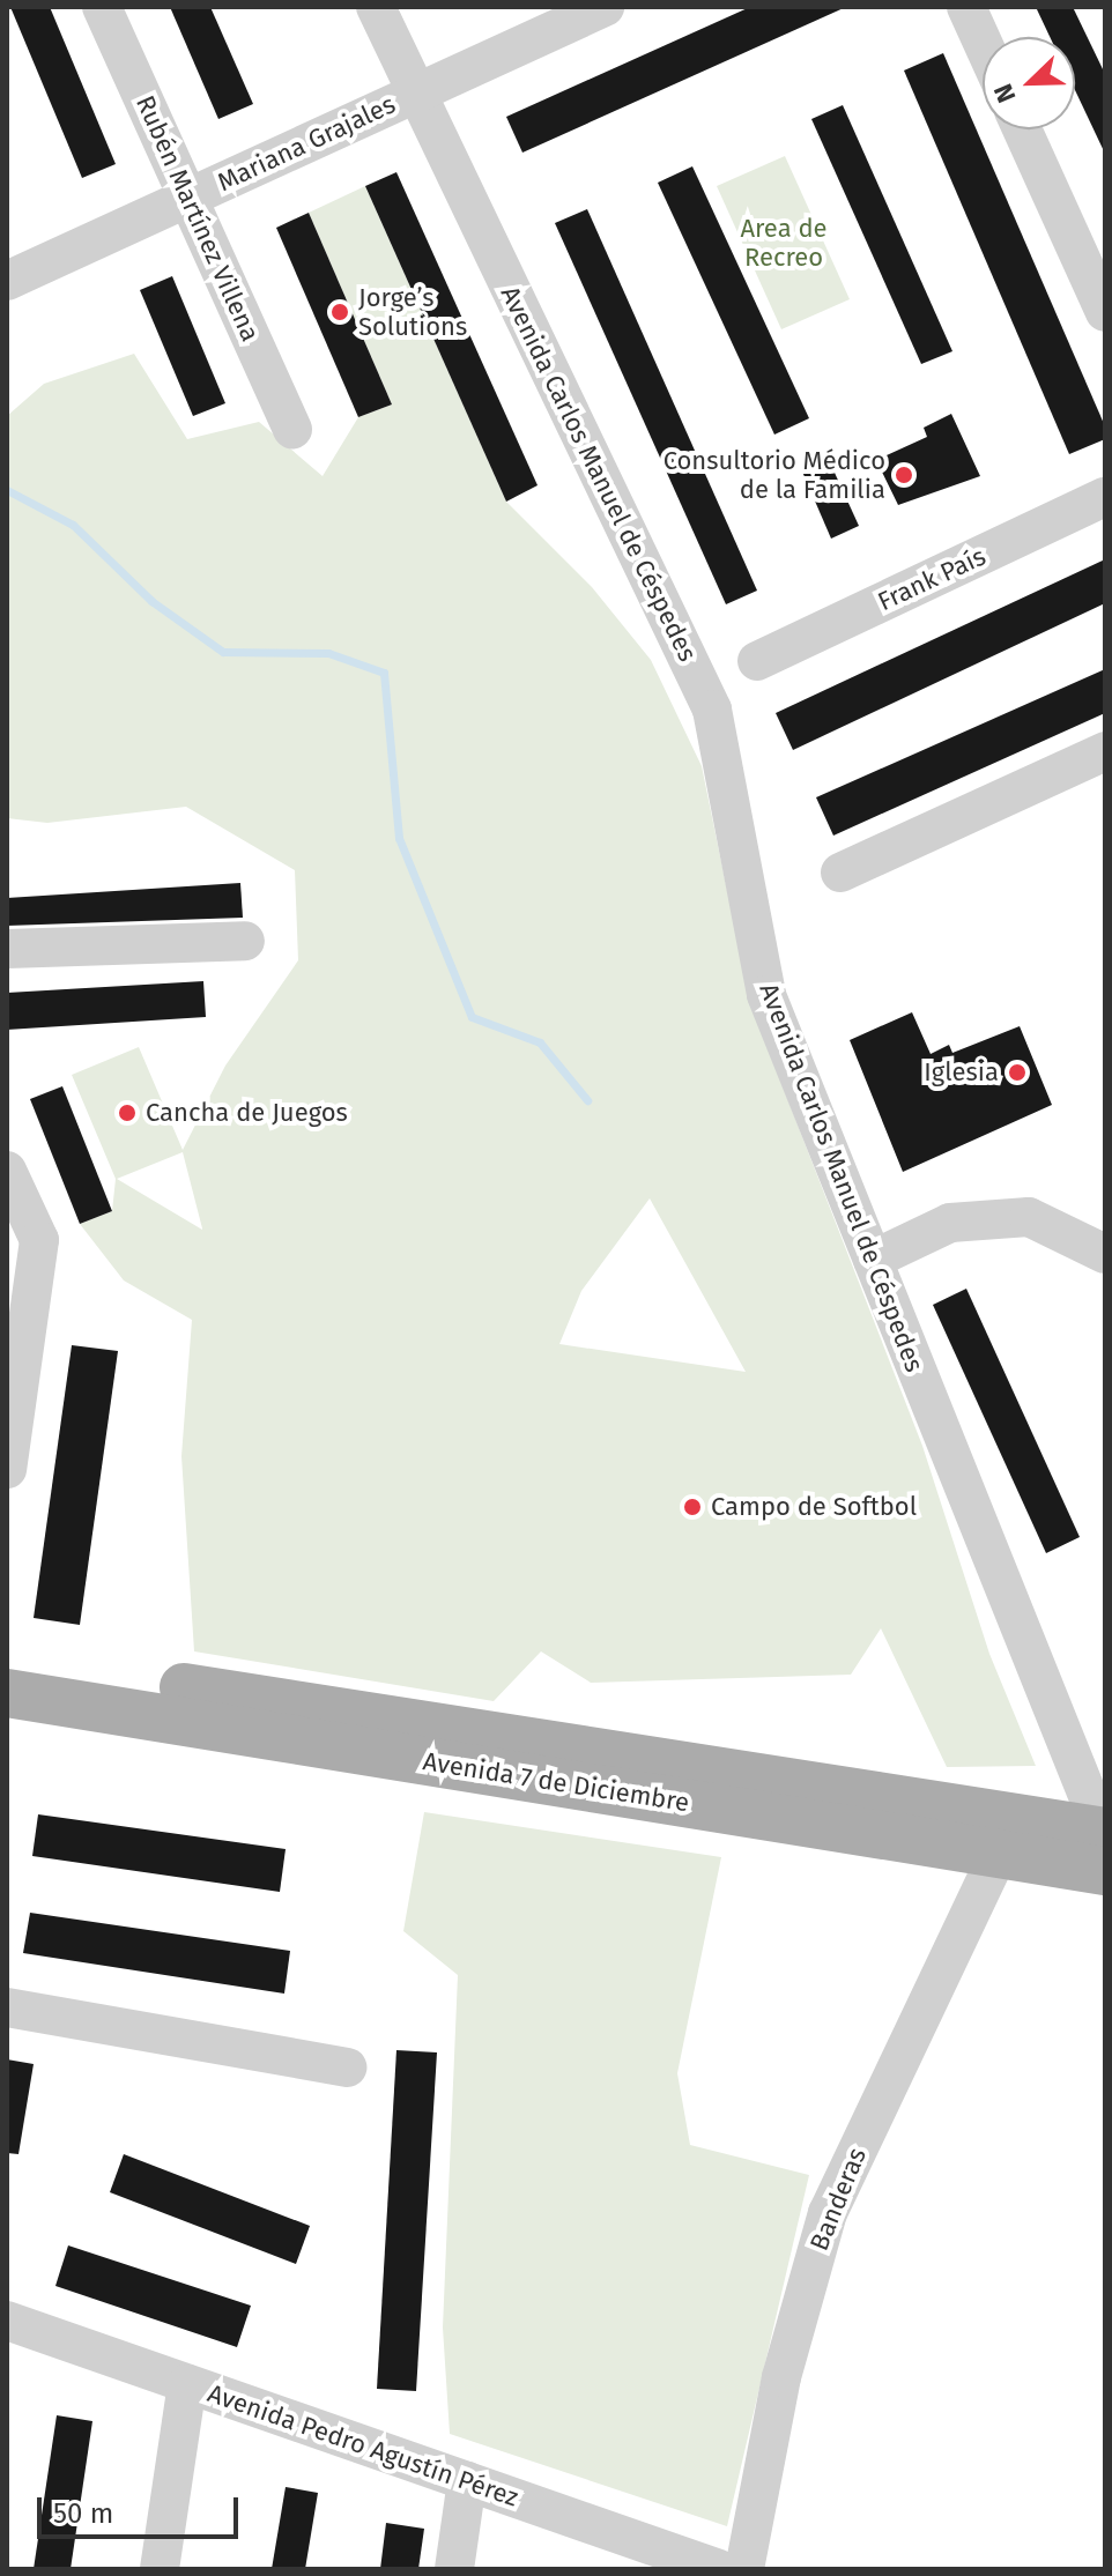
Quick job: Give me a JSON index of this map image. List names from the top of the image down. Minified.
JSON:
{"streets":{"main road":["Avenida 7 de Diciembre"],"street":["Mariana Grajales","Rubén Martínez Villena","Avenida Carlos Manuel de Céspedes","Frank País","Banderas","Avenida Pedro Agustín Pérez"]},"crossings":[["Mariana Grajales","Rubén Martínez Villena"],["Mariana Grajales","Avenida Carlos Manuel de Céspedes"],["Avenida Carlos Manuel de Céspedes","Avenida 7 de Diciembre"],["Avenida 7 de Diciembre","Banderas"]],"parks":["Area de Recreo"],"places":["Jorge’s Solutions","Consultorio Médico de la Familia","Iglesia","Cancha de Juegos","Campo de Softbol"],"scale_bar":"50 m","north":"bottom left"}
